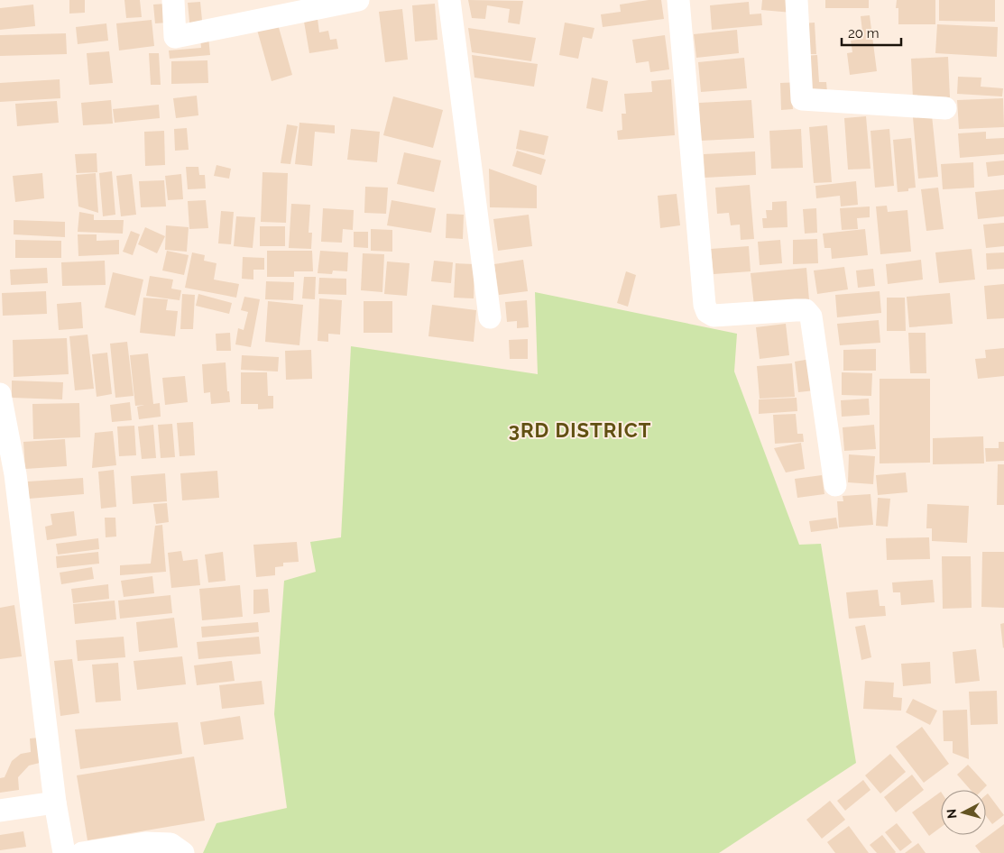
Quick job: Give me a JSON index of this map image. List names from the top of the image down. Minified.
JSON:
{"districts":["3RD DISTRICT"],"scale_bar":"20 m","north":"left"}
